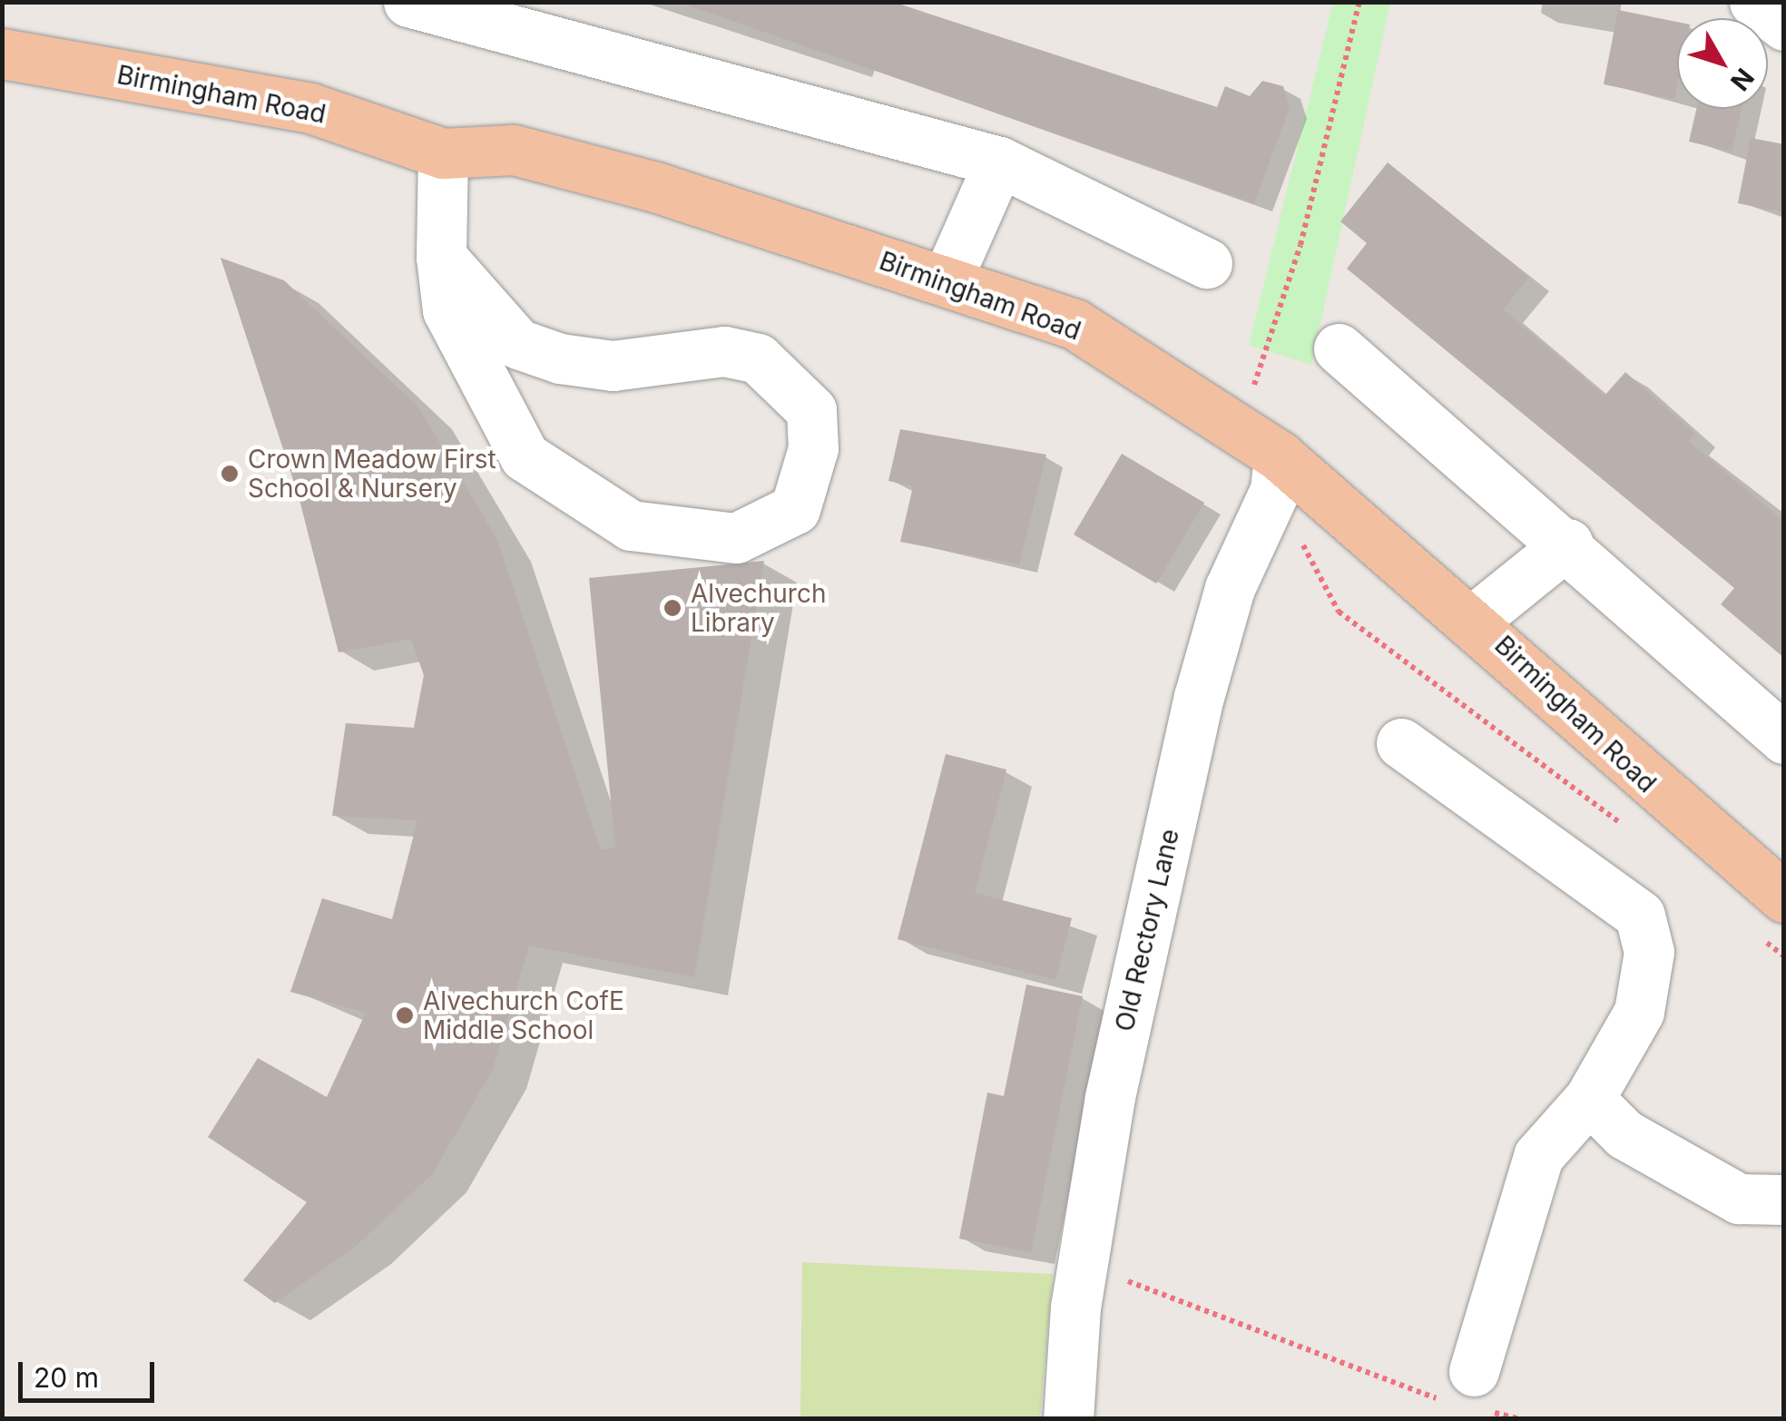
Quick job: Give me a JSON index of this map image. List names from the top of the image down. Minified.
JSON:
{"streets":{"main road":["Birmingham Road"],"street":["Old Rectory Lane"]},"crossings":[["Birmingham Road","Old Rectory Lane"]],"places":["Crown Meadow First School & Nursery","Alvechurch Library","Alvechurch CofE Middle School"],"scale_bar":"20 m","north":"bottom right"}
